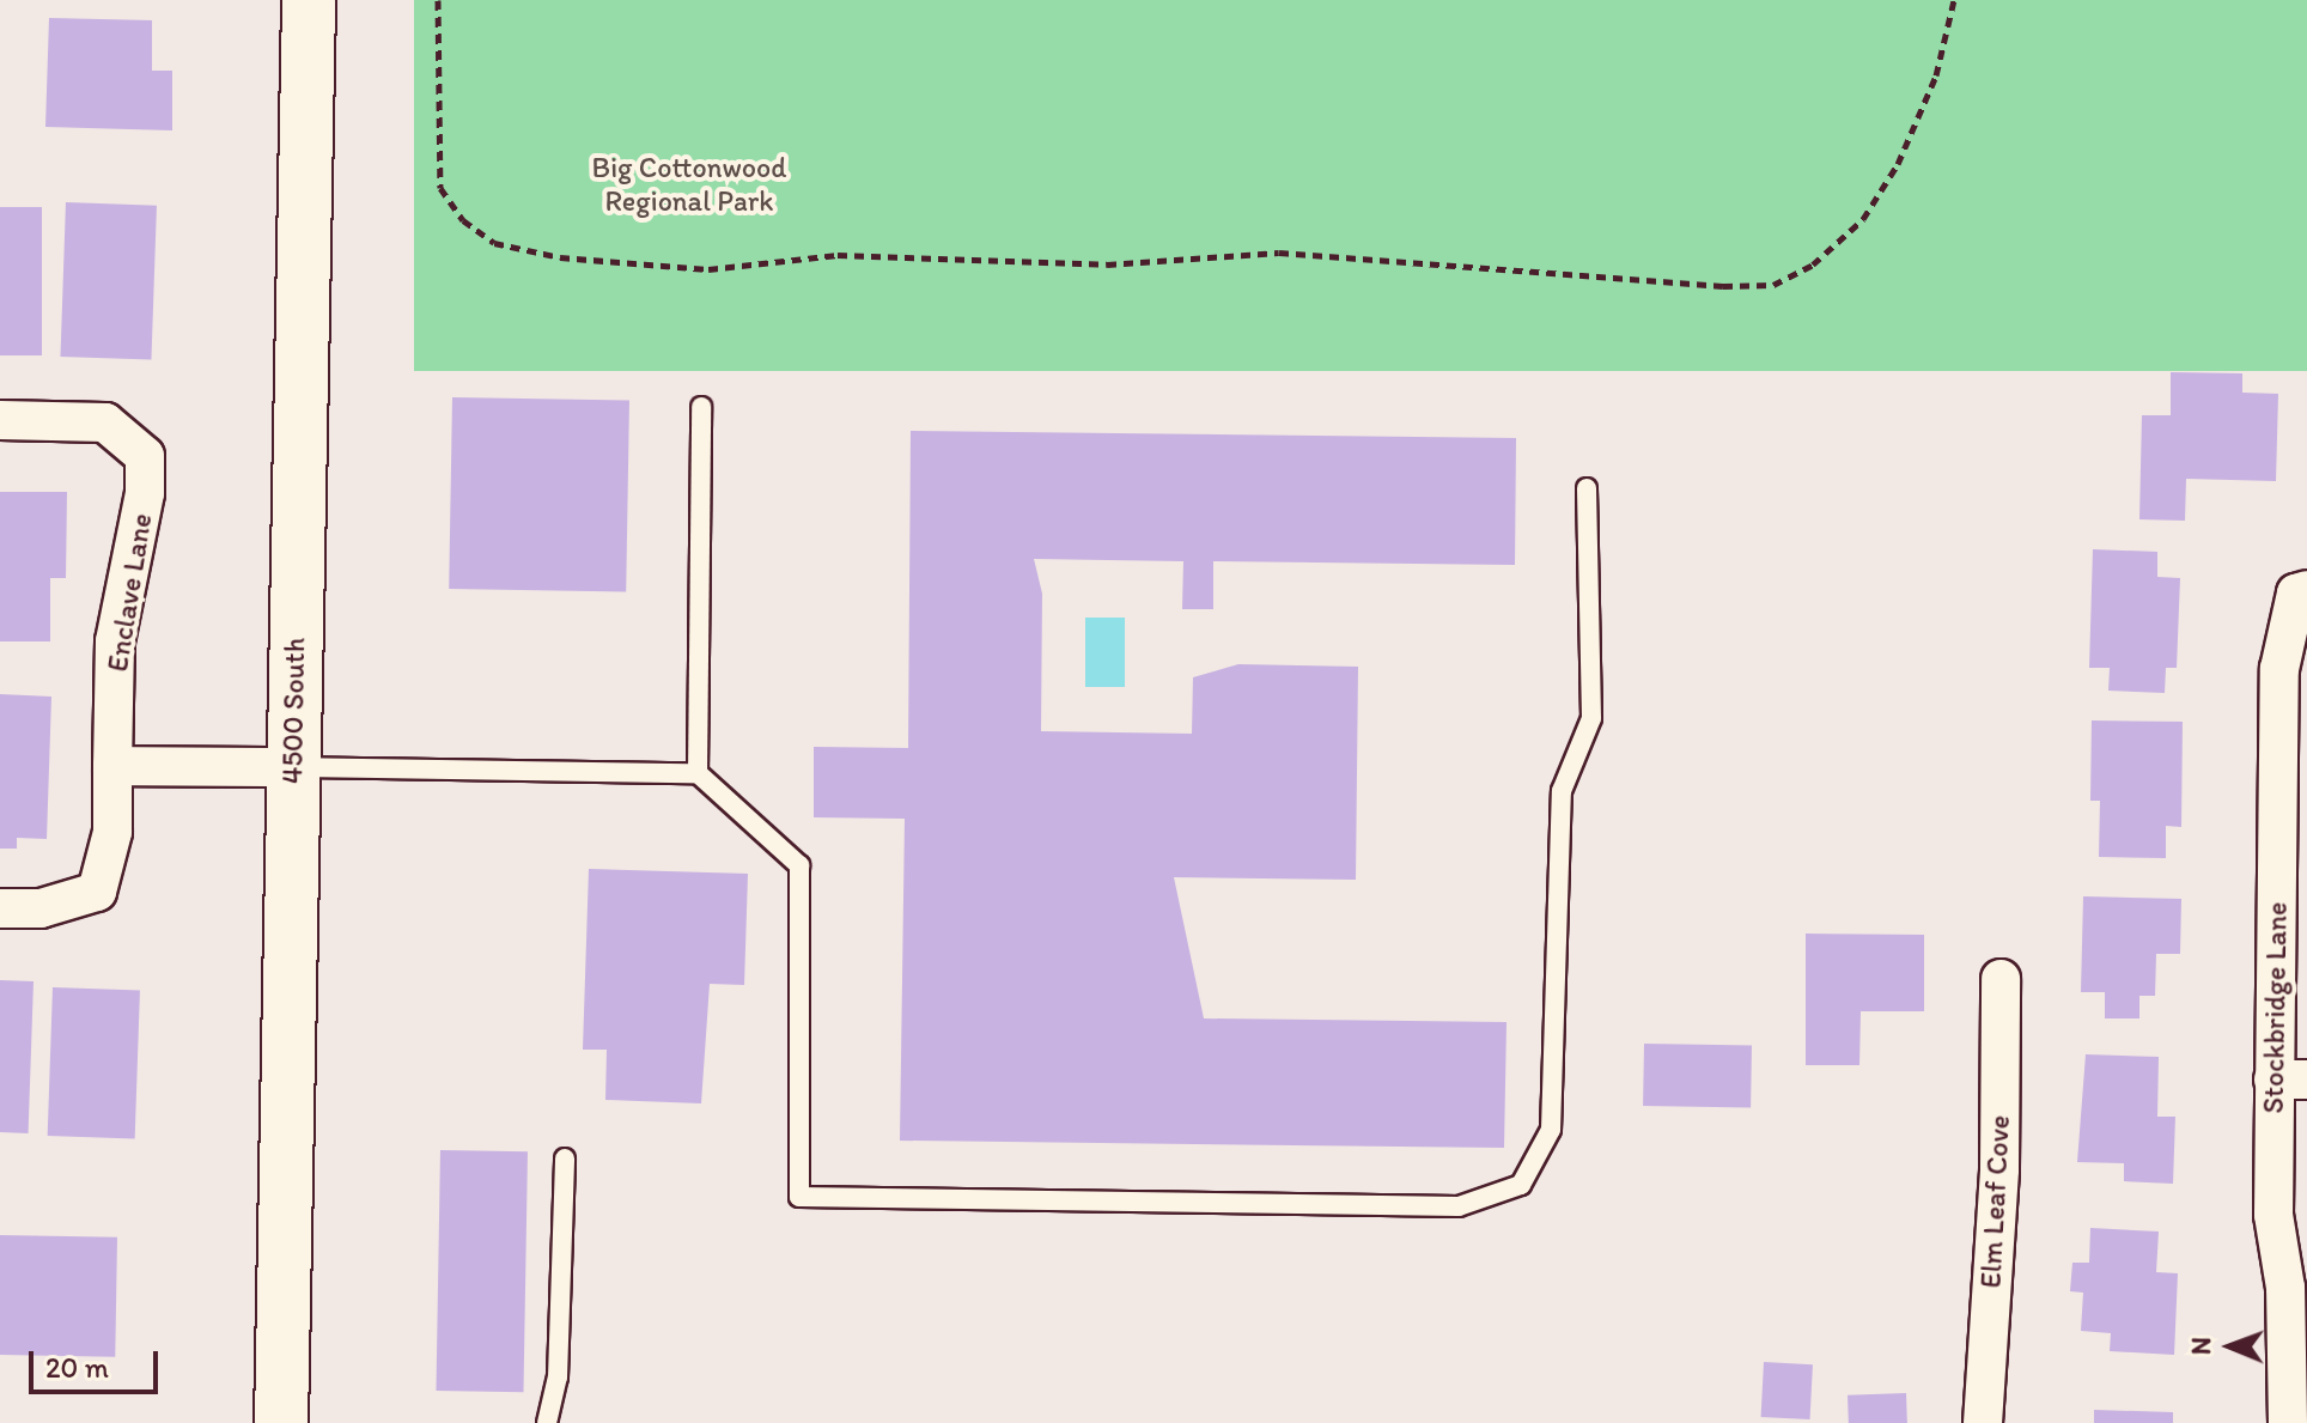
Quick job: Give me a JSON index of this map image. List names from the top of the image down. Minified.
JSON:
{"streets":{"main road":["4500 South"],"street":["Enclave Lane","Stockbridge Lane","Elm Leaf Cove"]},"parks":["Big Cottonwood Regional Park"],"scale_bar":"20 m","north":"left"}
